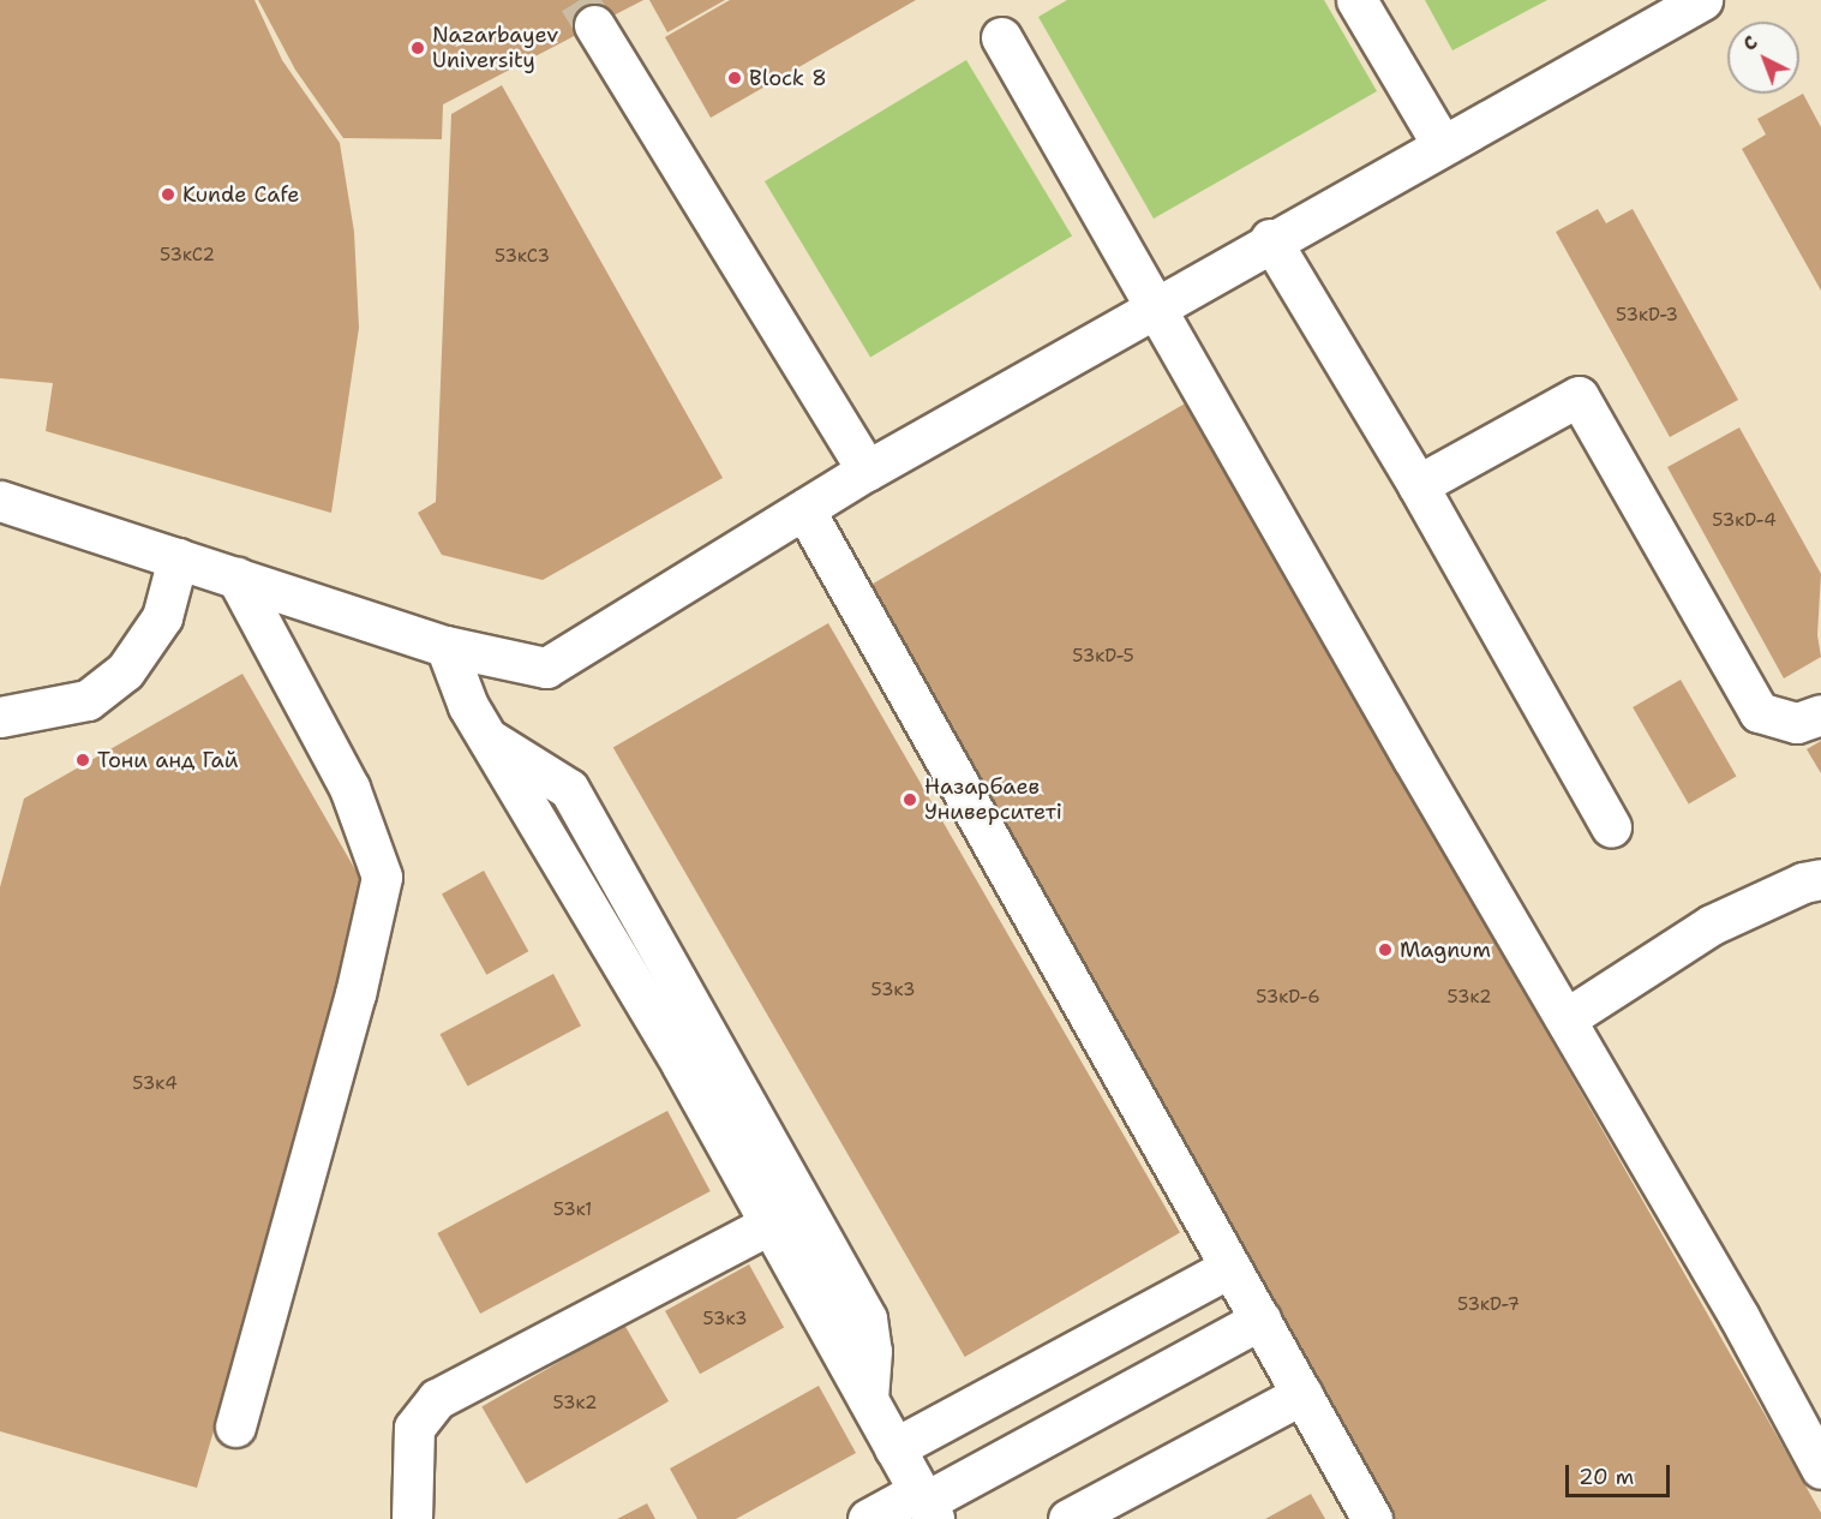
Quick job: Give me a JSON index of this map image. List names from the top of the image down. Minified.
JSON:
{"places":["Nazarbayev University","Block 8","Kunde Cafe","Тони анд Гай","Назарбаев Университеті","Magnum"],"house_numbers":["53кС2","53кС3","53кD-3","53кD-4","53кD-5","53к3","53кD-6","53к2","53к4","53к1","53кD-7","53к3","53к2"],"scale_bar":"20 m","north":"top left"}
